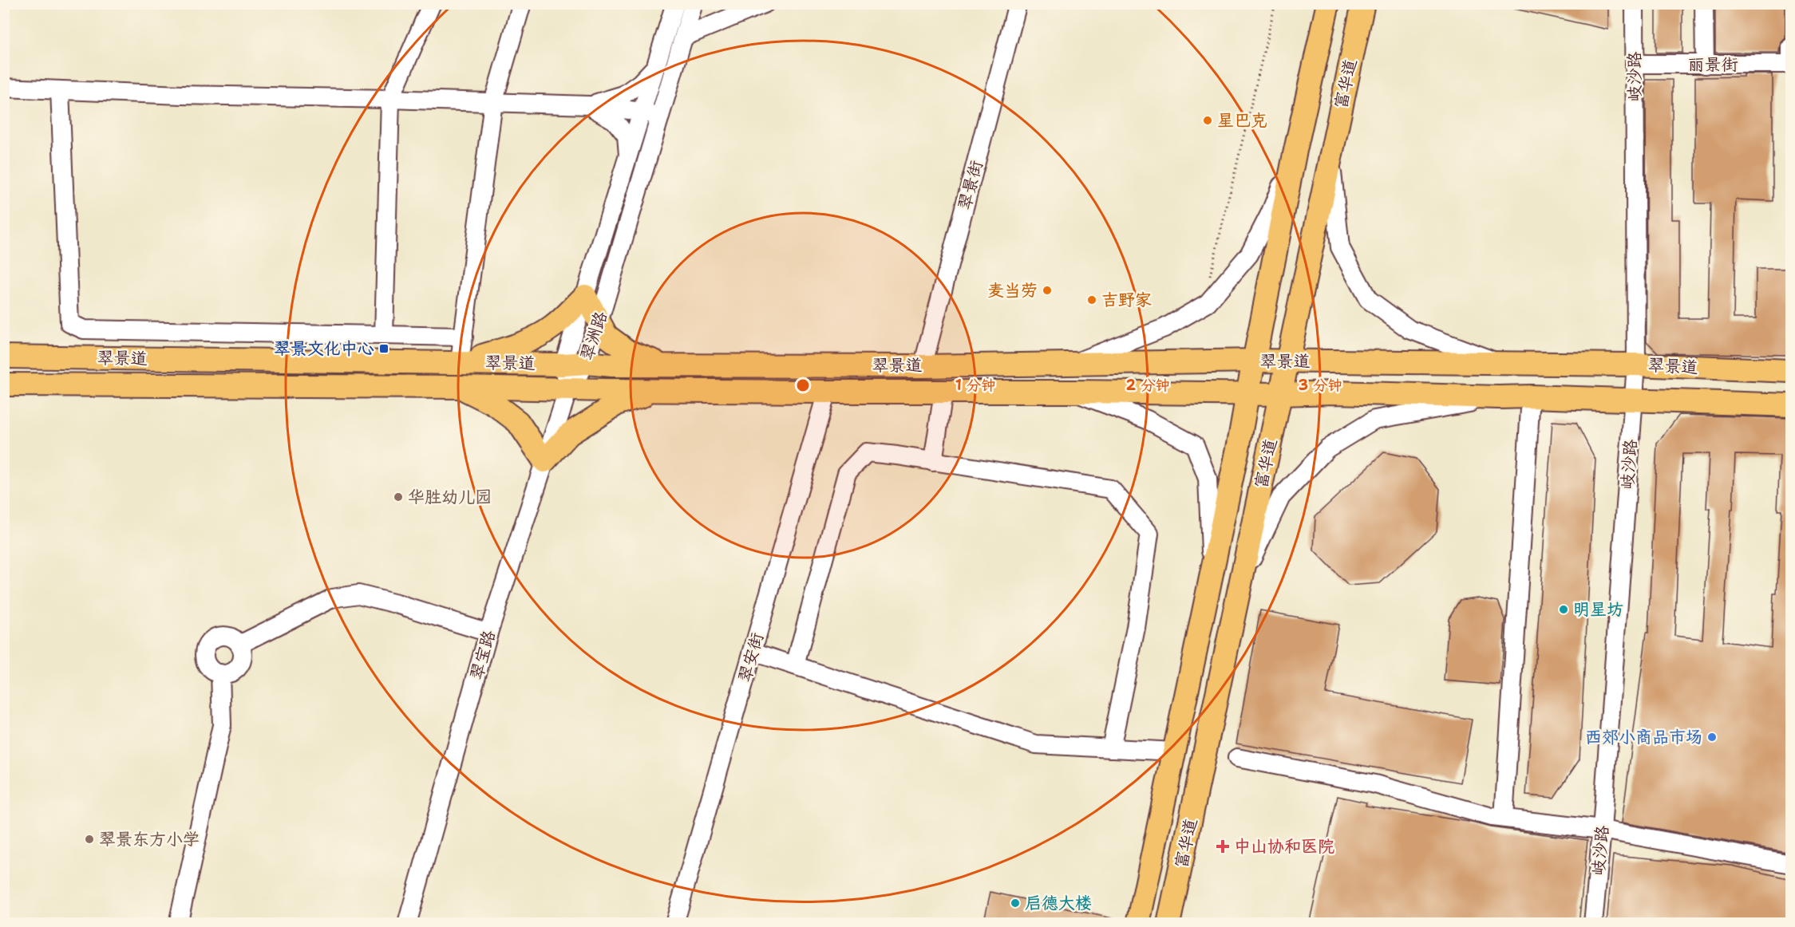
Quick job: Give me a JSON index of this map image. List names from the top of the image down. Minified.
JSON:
{"streets":{"main road":["富华道","翠景道"],"street":["丽景街","岐沙路","翠景街","翠洲路","翠宝路","翠安街"]},"crossings":[["丽景街","岐沙路"],["岐沙路","翠景道"],["富华道","翠景道"],["翠景街","翠景道"],["翠洲路","翠景道"],["翠洲路","翠宝路"],["翠景道","翠宝路"],["翠景道","翠安街"]],"places":{"other":["星巴克","麦当劳","吉野家","华胜幼儿园","明星坊","西郊小商品市场","翠景东方小学","启德大楼"],"transit":["翠景文化中心"],"health":["中山协和医院"]},"rings":["1 分钟","2 分钟","3 分钟"]}
